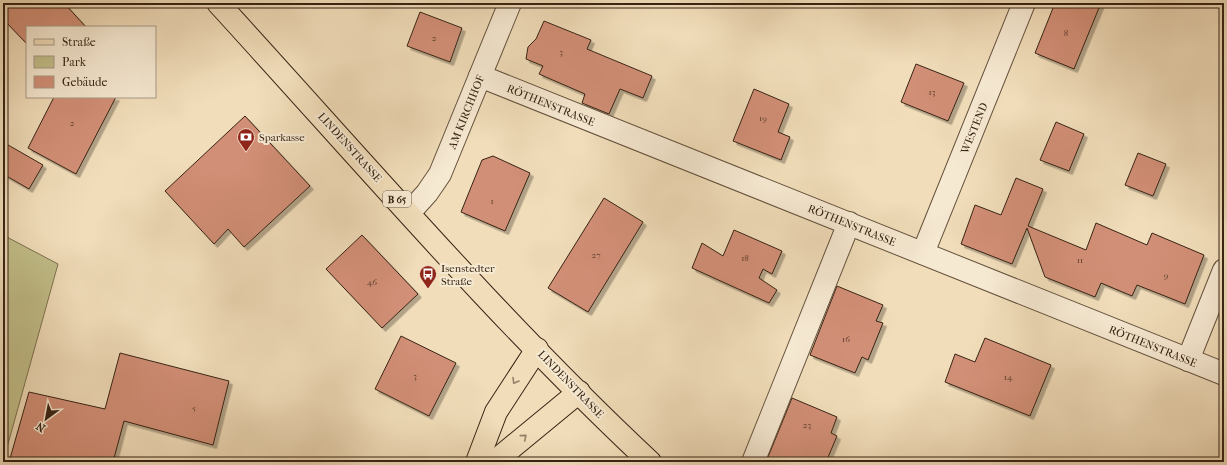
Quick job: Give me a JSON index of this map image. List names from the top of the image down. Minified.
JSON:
{"streets":{"main road":["LINDENSTRASSE","B 65"],"street":["RÖTHENSTRASSE","AM KIRCHHOF","WESTEND"]},"crossings":[["RÖTHENSTRASSE","AM KIRCHHOF"],["RÖTHENSTRASSE","WESTEND"],["AM KIRCHHOF","LINDENSTRASSE"]],"places":{"bank":["Sparkasse"],"bus stop":["Isenstedter Straße"]},"house_numbers":["8","2","3","13","19","2","1","27","18","11","9","46","16","3","14","5","23"],"legend":["Straße","Park","Gebäude"],"north":"bottom left"}
